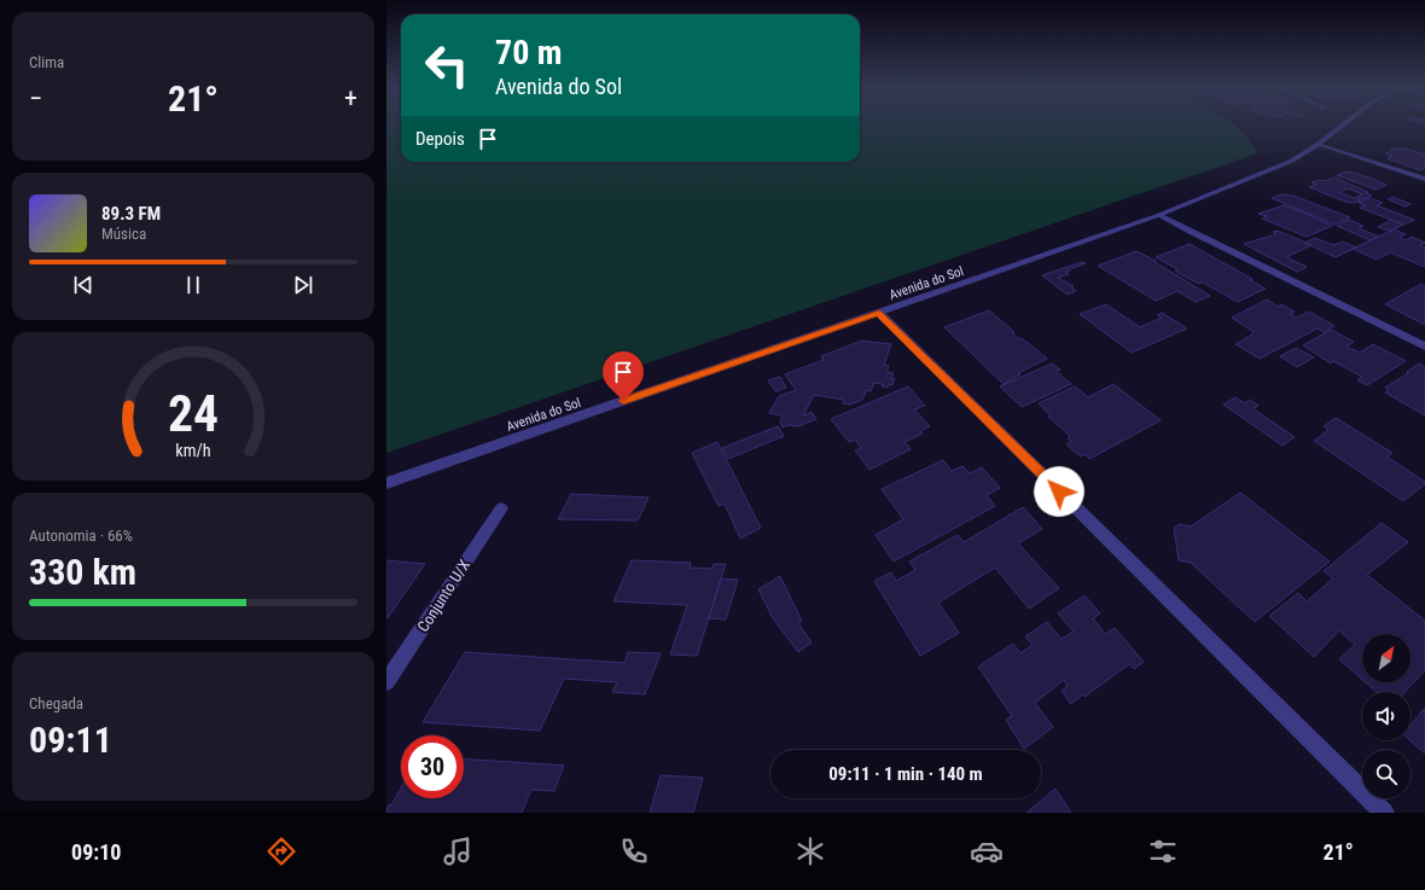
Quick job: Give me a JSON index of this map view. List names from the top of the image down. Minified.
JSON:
{"streets":{"street":["Avenida do Sol","Conjunto U/X"]},"north":"top right","page":{"tile":["Clima",["Autonomia · 66%","330 km"],["Chegada","09:11"]],"turn":["70 m","Avenida do Sol"],"heat":["−","21°","+"],"then":"Depois","song":["89.3 FM","Música"],"limit":"30","trip":"09:11 · 1 min · 140 m","tabs":["09:10","21°"],"gauge":["24","km/h"]}}
